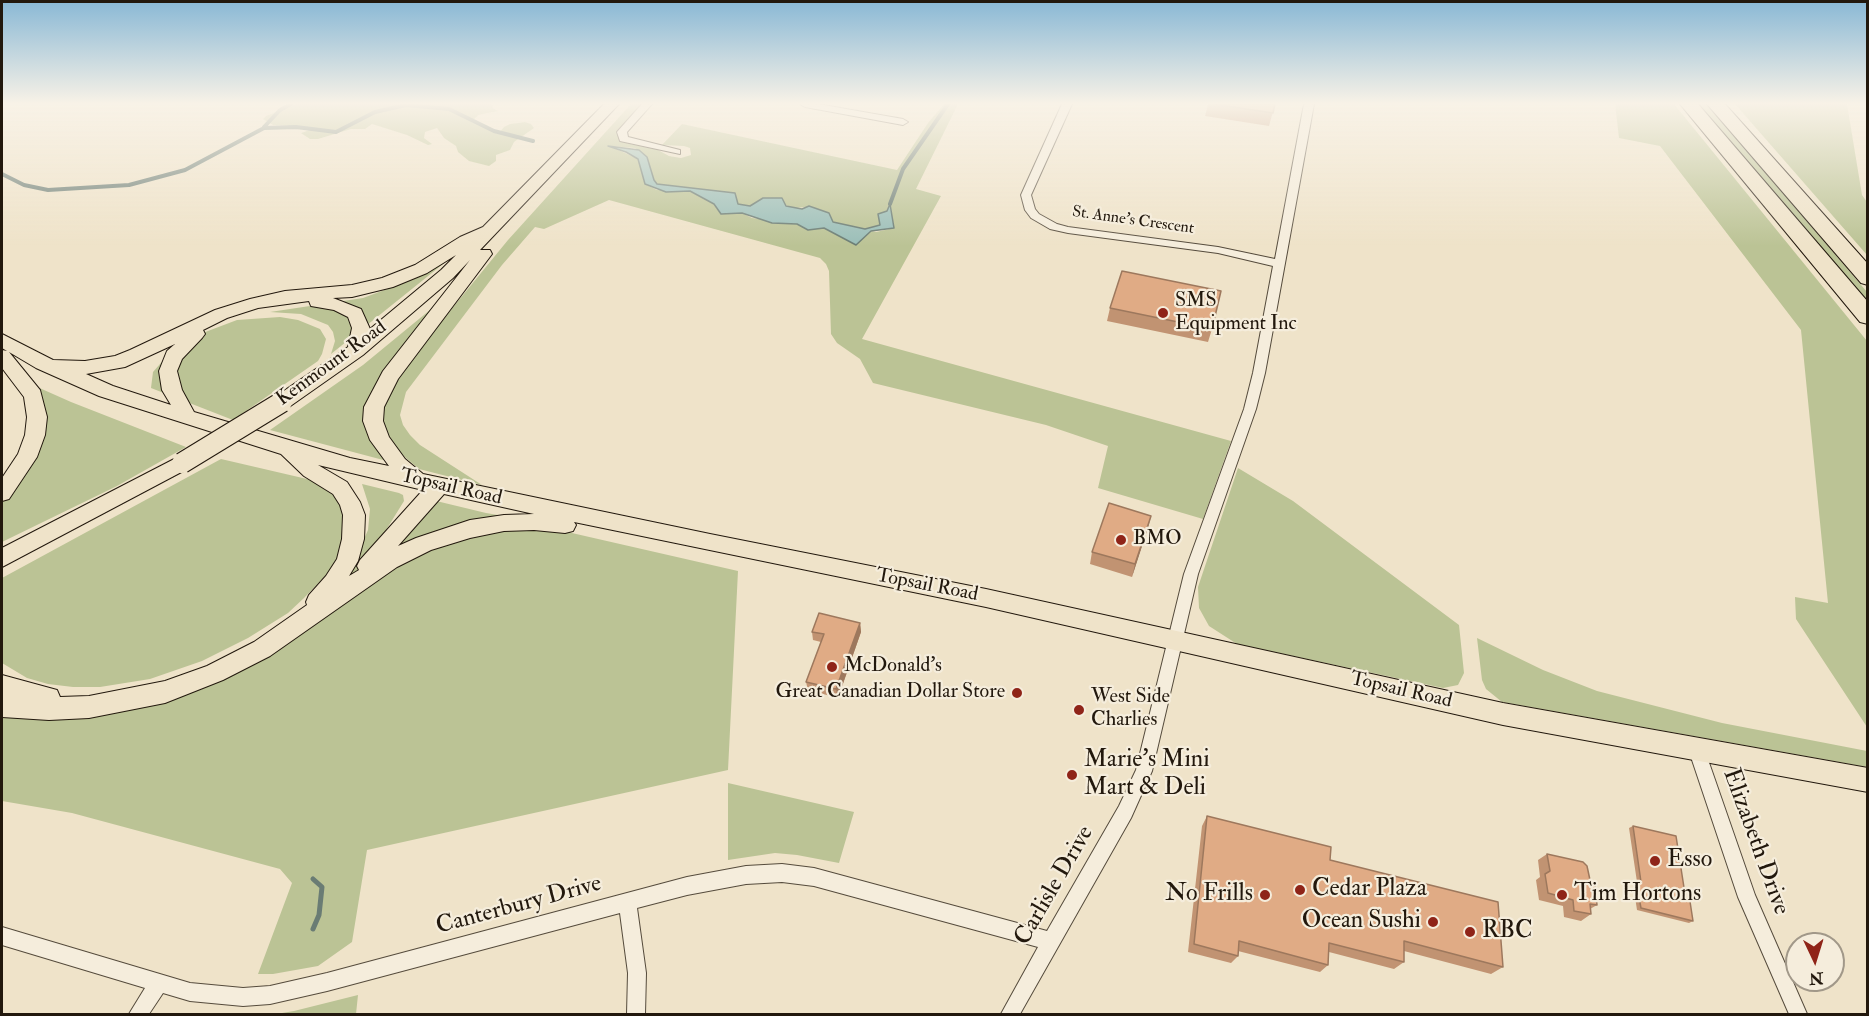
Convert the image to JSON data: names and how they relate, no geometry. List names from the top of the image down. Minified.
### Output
{"streets":{"main road":["Kenmount Road","Topsail Road"],"street":["St. Anne's Crescent","Elizabeth Drive","Carlisle Drive","Canterbury Drive"]},"crossings":[["Topsail Road","Elizabeth Drive"],["Topsail Road","Carlisle Drive"],["Carlisle Drive","Canterbury Drive"]],"places":["SMS Equipment Inc","BMO","McDonald's","Great Canadian Dollar Store","West Side Charlies","Marie's Mini Mart & Deli","Esso","Cedar Plaza","No Frills","Tim Hortons","Ocean Sushi","RBC"],"north":"bottom"}
